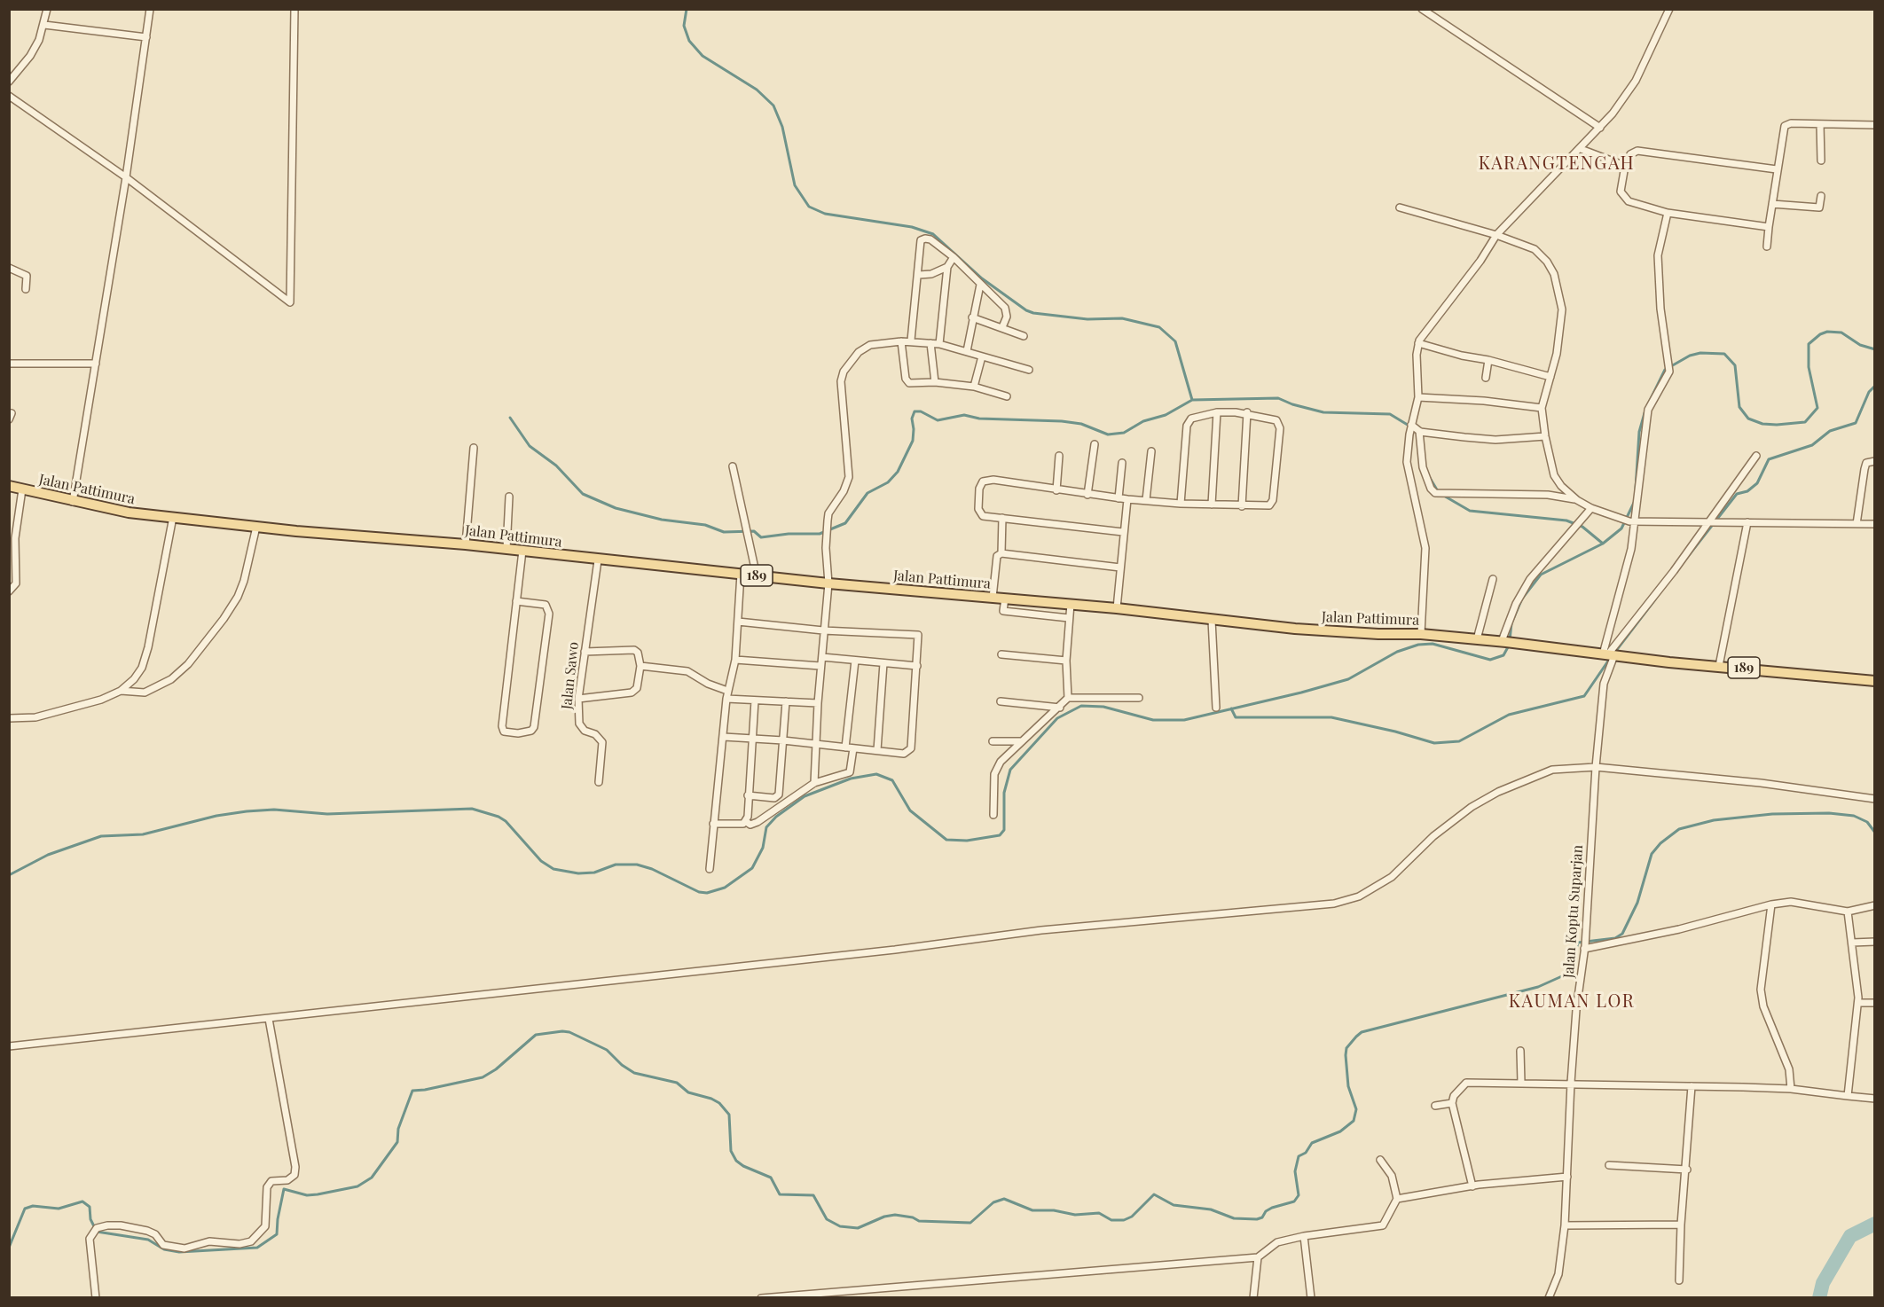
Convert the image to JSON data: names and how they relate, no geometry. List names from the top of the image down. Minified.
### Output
{"streets":{"main road":["Jalan Pattimura","189"],"street":["Jalan Sawo","Jalan Koptu Suparjan"]},"crossings":[["Jalan Pattimura","Jalan Sawo"],["Jalan Pattimura","Jalan Koptu Suparjan"]],"districts":["KARANGTENGAH","KAUMAN LOR"]}
